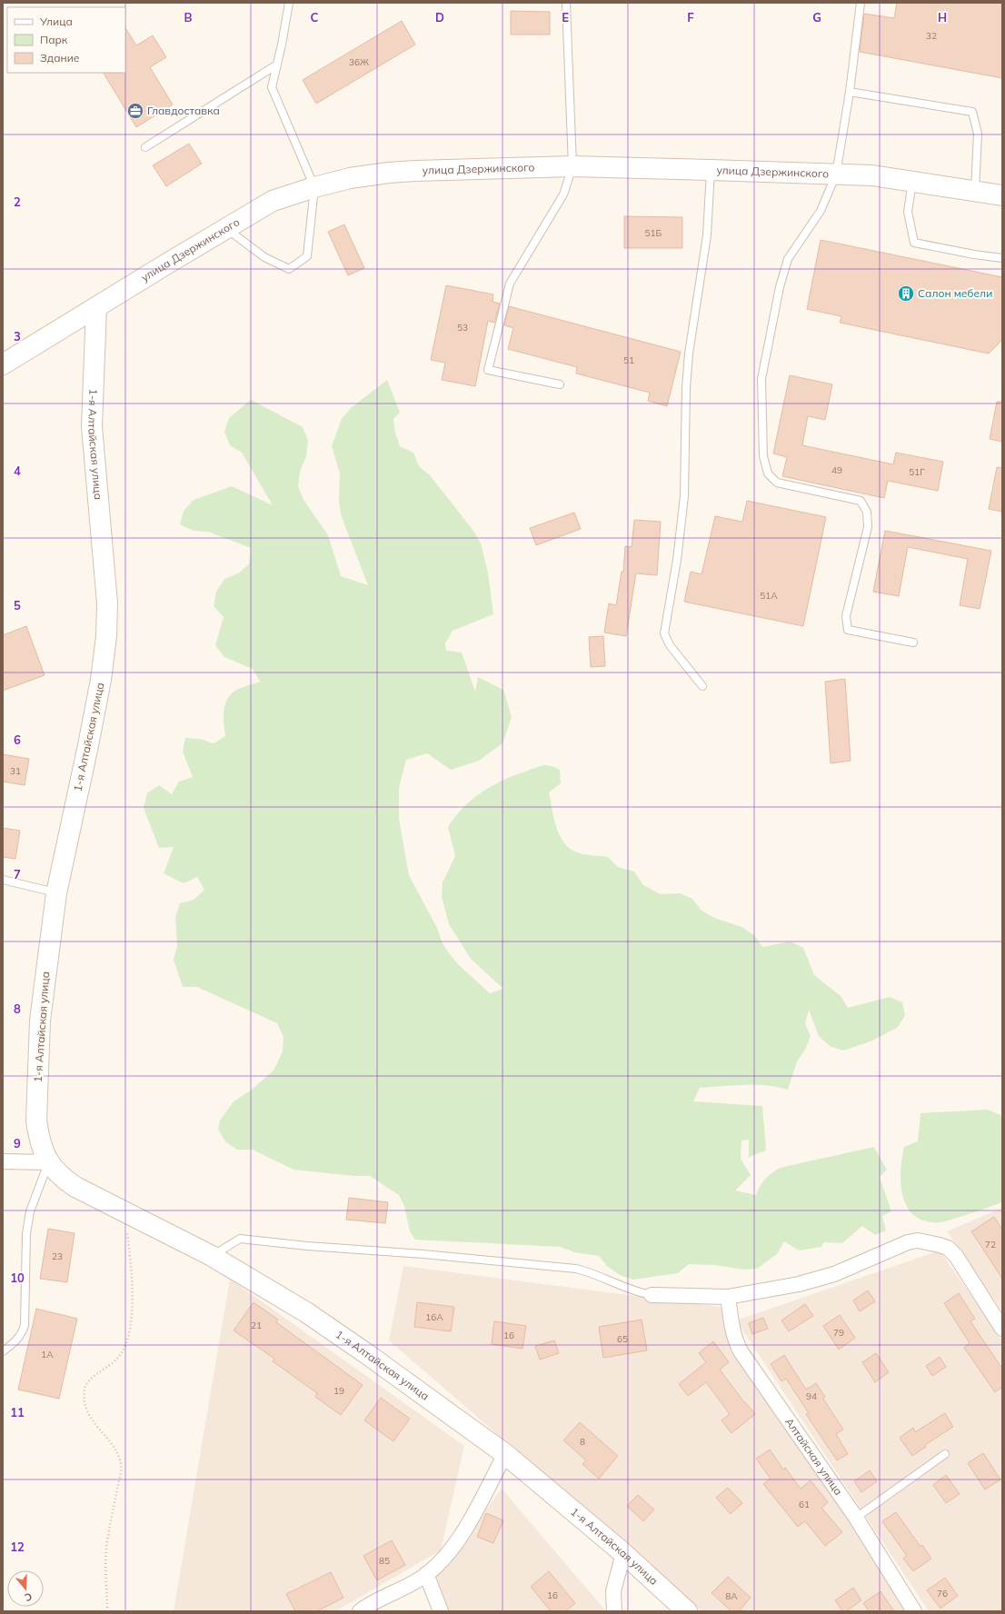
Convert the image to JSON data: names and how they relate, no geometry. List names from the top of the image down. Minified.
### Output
{"streets":{"street":["улица Дзержинского","1-я Алтайская улица","Алтайская улица"]},"crossings":[["улица Дзержинского","1-я Алтайская улица"]],"places":{"office":["Главдоставка"],"building":["Салон мебели"]},"house_numbers":["32","36Ж","51Б","53","51","49","51Г","51А","31","72","23","16А","21","79","16","65","1А","19","94","8","61","85","76","16","8А"],"legend":["Улица","Парк","Здание"],"north":"bottom","grid":{"columns":["B","C","D","E","F","G","H"],"rows":["2","3","4","5","6","7","8","9","10","11","12"]}}
